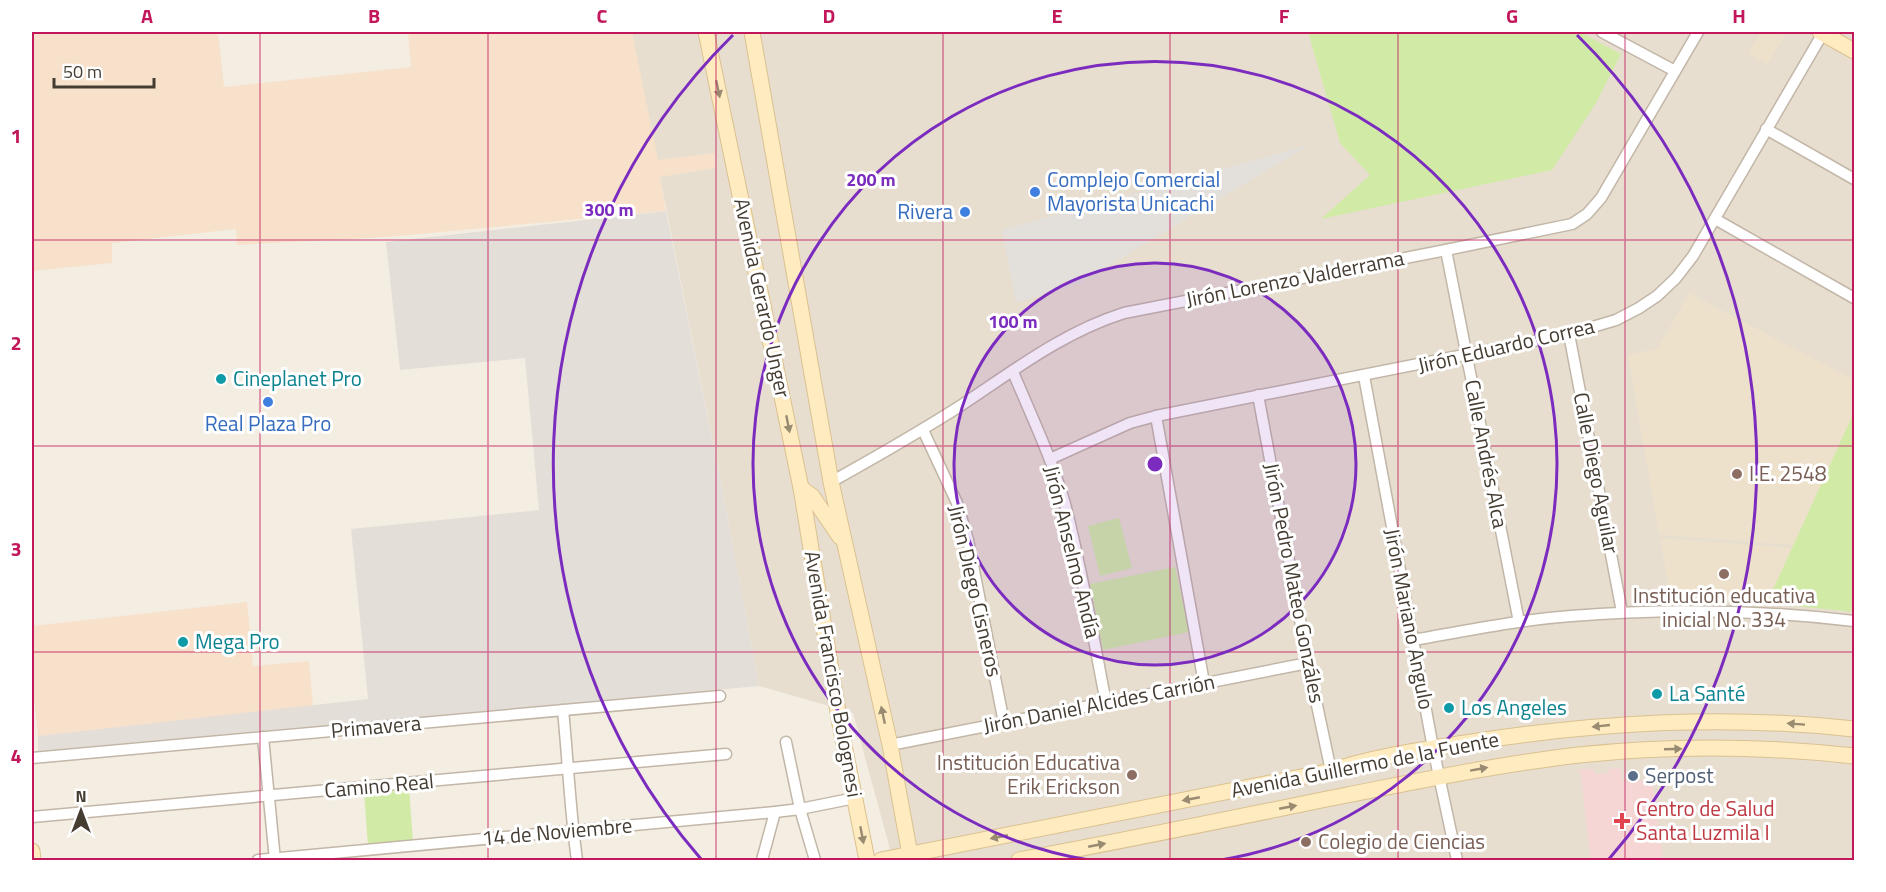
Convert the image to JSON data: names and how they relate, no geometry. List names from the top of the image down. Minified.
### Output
{"streets":{"main road":["Avenida Gerardo Unger","Avenida Francisco Bolognesi","Avenida Guillermo de la Fuente"],"street":["Jirón Lorenzo Valderrama","Jirón Eduardo Correa","Calle Andrés Alca","Calle Diego Aguilar","Jirón Anselmo Andía","Jirón Pedro Mateo Gonzáles","Jirón Diego Cisneros","Jirón Mariano Angulo","Jirón Daniel Alcides Carrión","Primavera","Camino Real","14 de Noviembre"]},"crossings":[["Jirón Lorenzo Valderrama","Avenida Gerardo Unger"],["Jirón Lorenzo Valderrama","Calle Andrés Alca"],["Jirón Lorenzo Valderrama","Jirón Anselmo Andía"],["Jirón Lorenzo Valderrama","Jirón Diego Cisneros"],["Avenida Gerardo Unger","Avenida Francisco Bolognesi"],["Avenida Gerardo Unger","Jirón Daniel Alcides Carrión"],["Avenida Gerardo Unger","Avenida Guillermo de la Fuente"],["Jirón Eduardo Correa","Calle Andrés Alca"],["Jirón Eduardo Correa","Calle Diego Aguilar"],["Jirón Eduardo Correa","Jirón Anselmo Andía"],["Jirón Eduardo Correa","Jirón Pedro Mateo Gonzáles"],["Jirón Eduardo Correa","Jirón Mariano Angulo"],["Jirón Anselmo Andía","Jirón Daniel Alcides Carrión"],["Jirón Pedro Mateo Gonzáles","Jirón Daniel Alcides Carrión"],["Jirón Pedro Mateo Gonzáles","Avenida Guillermo de la Fuente"],["Jirón Diego Cisneros","Jirón Daniel Alcides Carrión"],["Jirón Mariano Angulo","Avenida Guillermo de la Fuente"],["Avenida Francisco Bolognesi","14 de Noviembre"]],"places":{"other":["Complejo Comercial Mayorista Unicachi","Rivera","Cineplanet Pro","Real Plaza Pro","I.E. 2548","Institución educativa inicial No. 334","Mega Pro","La Santé","Los Angeles","Institución Educativa Erik Erickson","Serpost","Colegio de Ciencias"],"health":["Centro de Salud Santa Luzmila I"]},"scale_bar":"50 m","north":"top","grid":{"columns":["A","B","C","D","E","F","G","H"],"rows":["1","2","3","4"]},"rings":["200 m","300 m","100 m"]}
